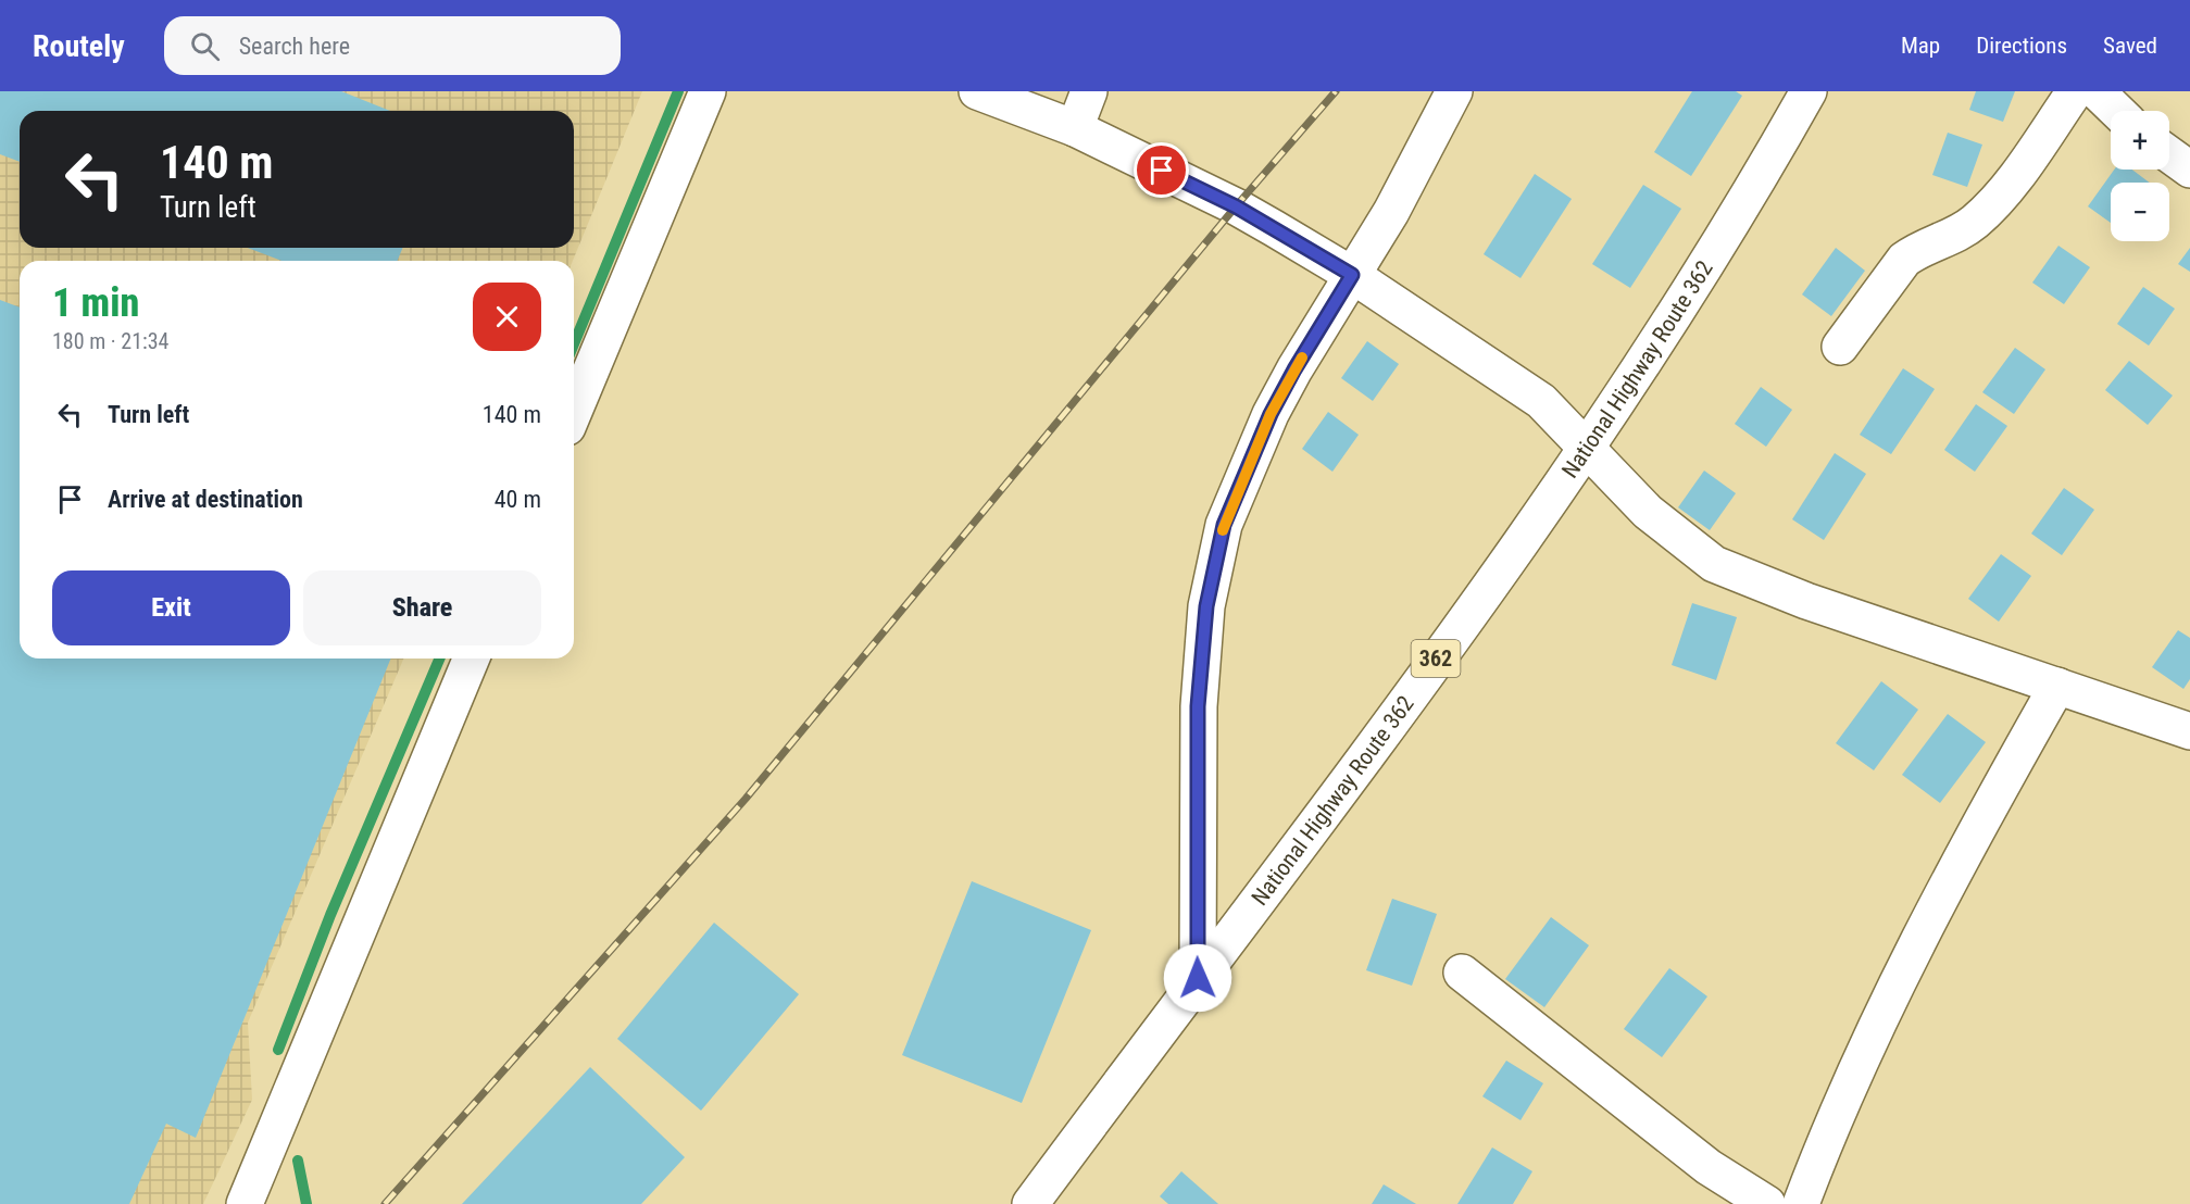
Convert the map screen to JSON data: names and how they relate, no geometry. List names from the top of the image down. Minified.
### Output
{"streets":{"main road":["National Highway Route 362","362"]},"page":{"header":"Routely","search":"Search here","nav":["Map","Directions","Saved"],"map_buttons":["+","−"],"turn":["140 m","Turn left"],"heading":["1 min","180 m · 21:34"],"list":[{"name":"Turn left","value":"140 m"},{"name":"Arrive at destination","value":"40 m"}],"buttons":["Exit","Share"]}}
